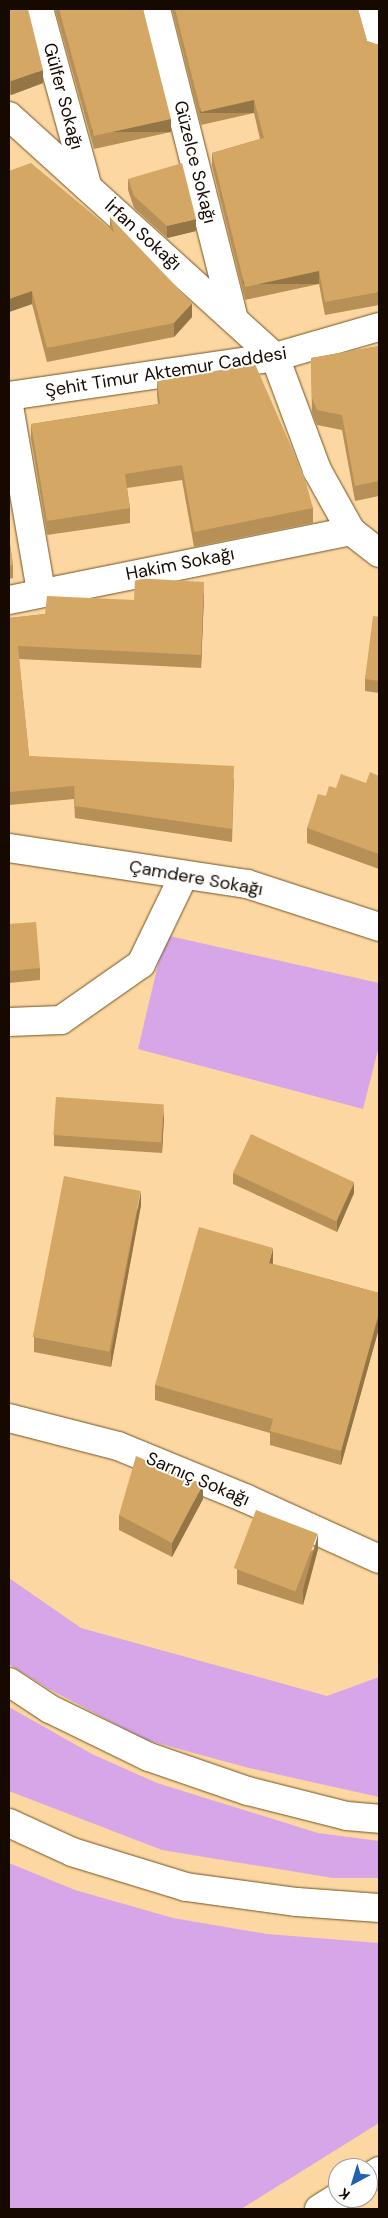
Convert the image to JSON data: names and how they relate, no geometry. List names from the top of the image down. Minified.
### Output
{"streets":{"main road":["Gülfer Sokağı","Güzelce Sokağı","İrfan Sokağı","Şehit Timur Aktemur Caddesi","Hakim Sokağı","Çamdere Sokağı","Sarnıç Sokağı"]},"crossings":[["Gülfer Sokağı","İrfan Sokağı"],["Güzelce Sokağı","İrfan Sokağı"],["İrfan Sokağı","Şehit Timur Aktemur Caddesi"]],"north":"bottom left"}
